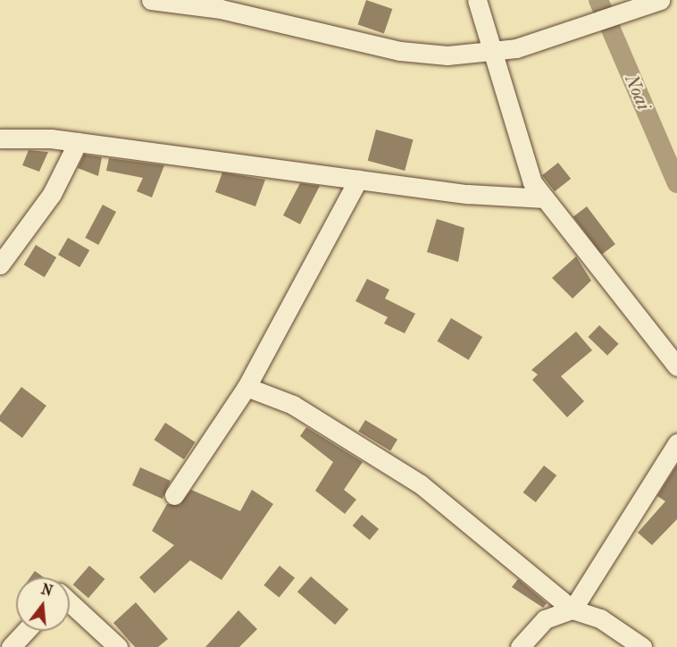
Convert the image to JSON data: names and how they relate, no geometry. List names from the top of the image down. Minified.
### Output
{"water":["Noai"],"north":"top"}
